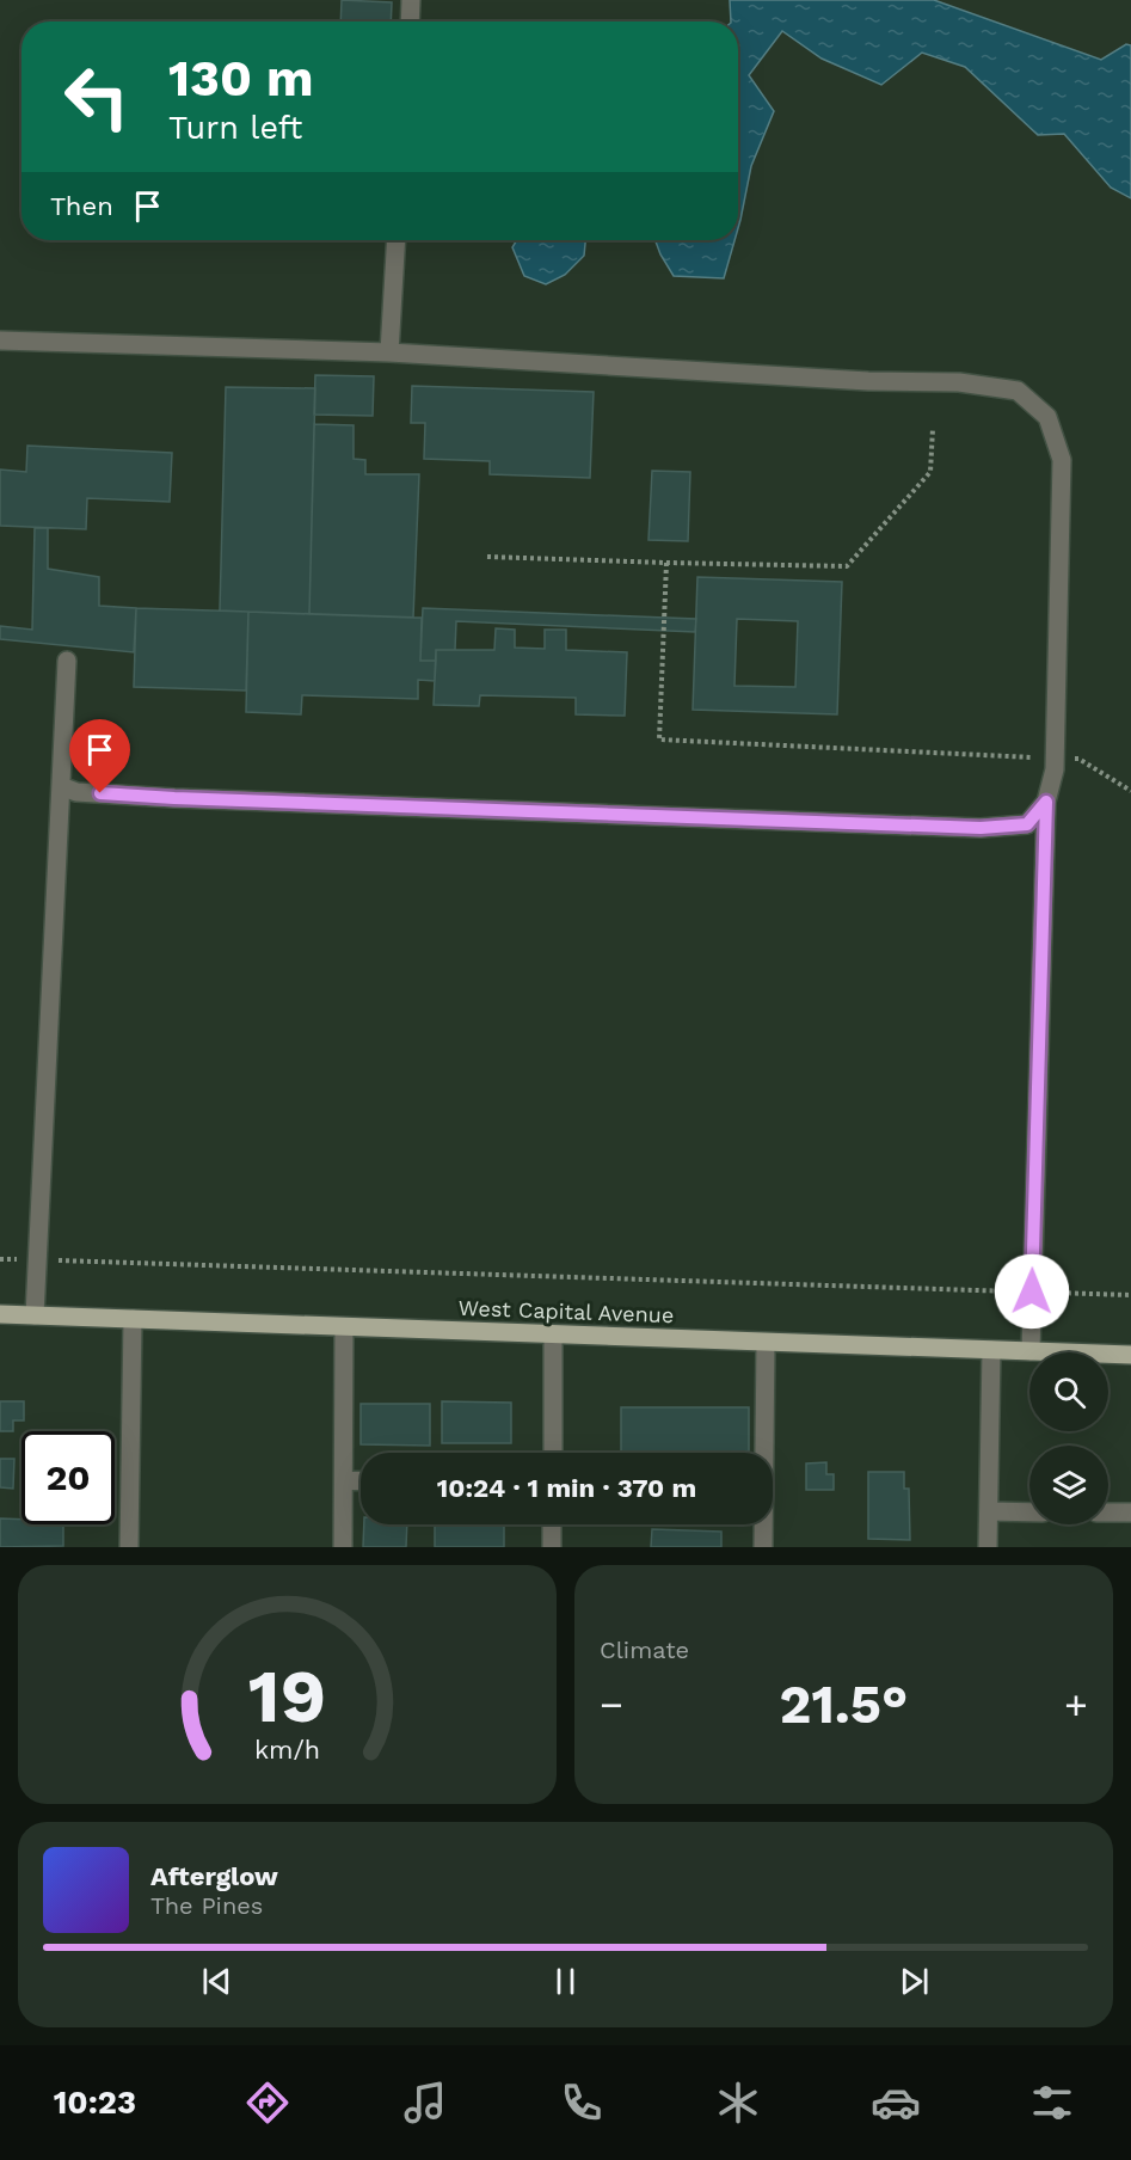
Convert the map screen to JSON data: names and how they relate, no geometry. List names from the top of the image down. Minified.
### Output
{"streets":{"main road":["West Capital Avenue"]},"page":{"turn":["130 m","Turn left"],"then":"Then","limit":"20","trip":"10:24 · 1 min · 370 m","tile":"Climate","heat":["−","21.5°","+"],"song":["Afterglow","The Pines"],"tabs":"10:23","gauge":["19","km/h"]}}
